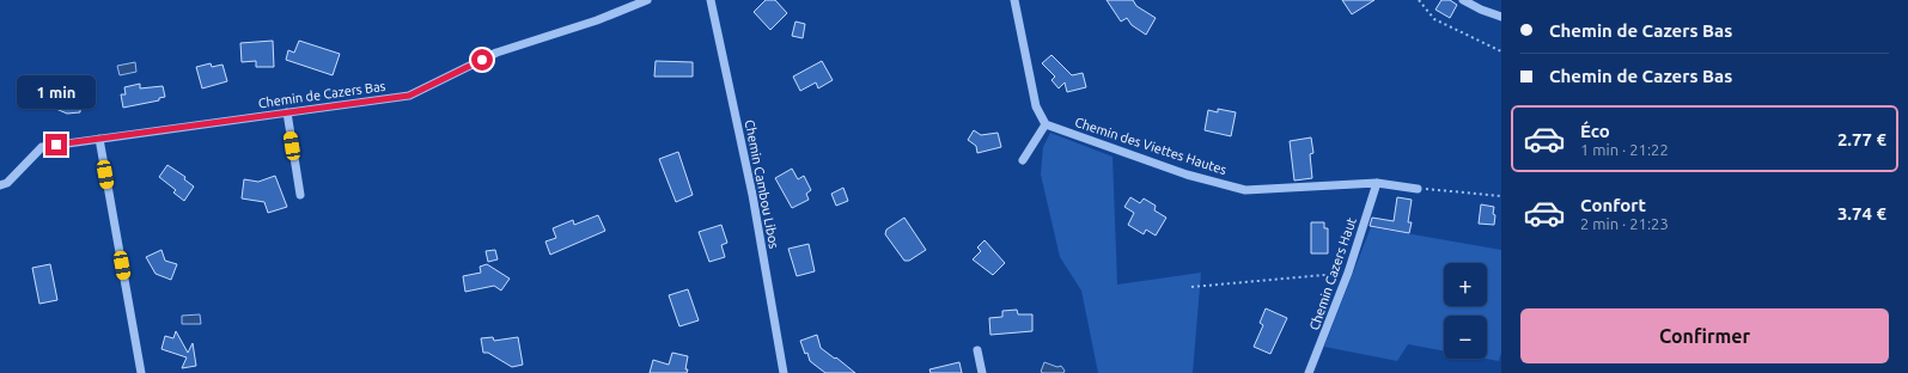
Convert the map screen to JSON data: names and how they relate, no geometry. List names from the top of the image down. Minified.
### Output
{"streets":{"street":["Chemin de Cazers Bas","Chemin des Viettes Hautes","Chemin Cambou Libos","Chemin Cazers Haut"]},"crossings":[["Chemin des Viettes Hautes","Chemin Cazers Haut"]],"page":{"banner":["Chemin de Cazers Bas","Chemin de Cazers Bas"],"bubble":"1 min","list":[{"name":"Éco","note":"1 min · 21:22","value":"2.77 €"},{"name":"Confort","note":"2 min · 21:23","value":"3.74 €"}],"map_buttons":["+","−"],"buttons":"Confirmer"}}
